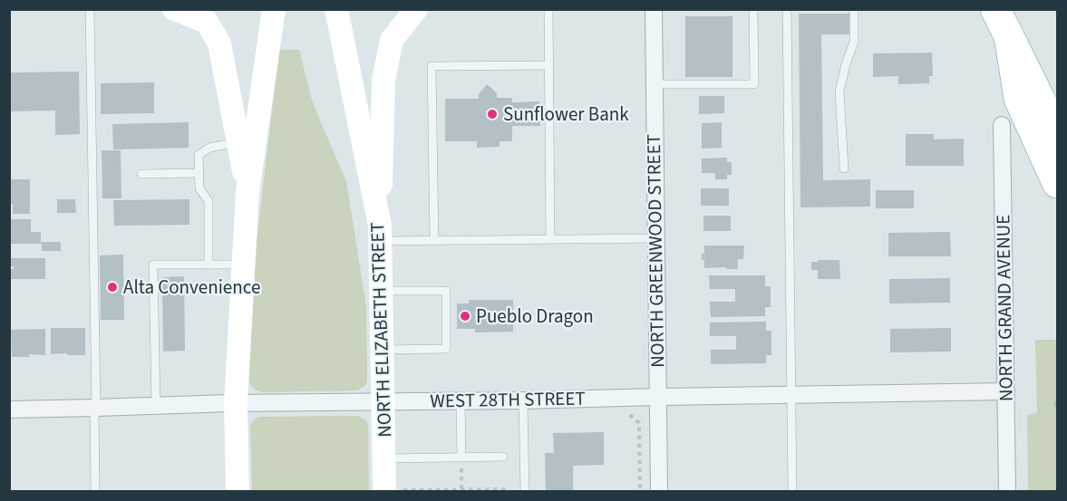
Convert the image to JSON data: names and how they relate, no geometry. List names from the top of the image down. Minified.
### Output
{"streets":{"main road":["NORTH ELIZABETH STREET"],"street":["NORTH GREENWOOD STREET","NORTH GRAND AVENUE","WEST 28TH STREET"]},"crossings":[["NORTH GREENWOOD STREET","WEST 28TH STREET"],["NORTH GRAND AVENUE","WEST 28TH STREET"],["NORTH ELIZABETH STREET","WEST 28TH STREET"]],"places":["Sunflower Bank","Alta Convenience","Pueblo Dragon"]}
